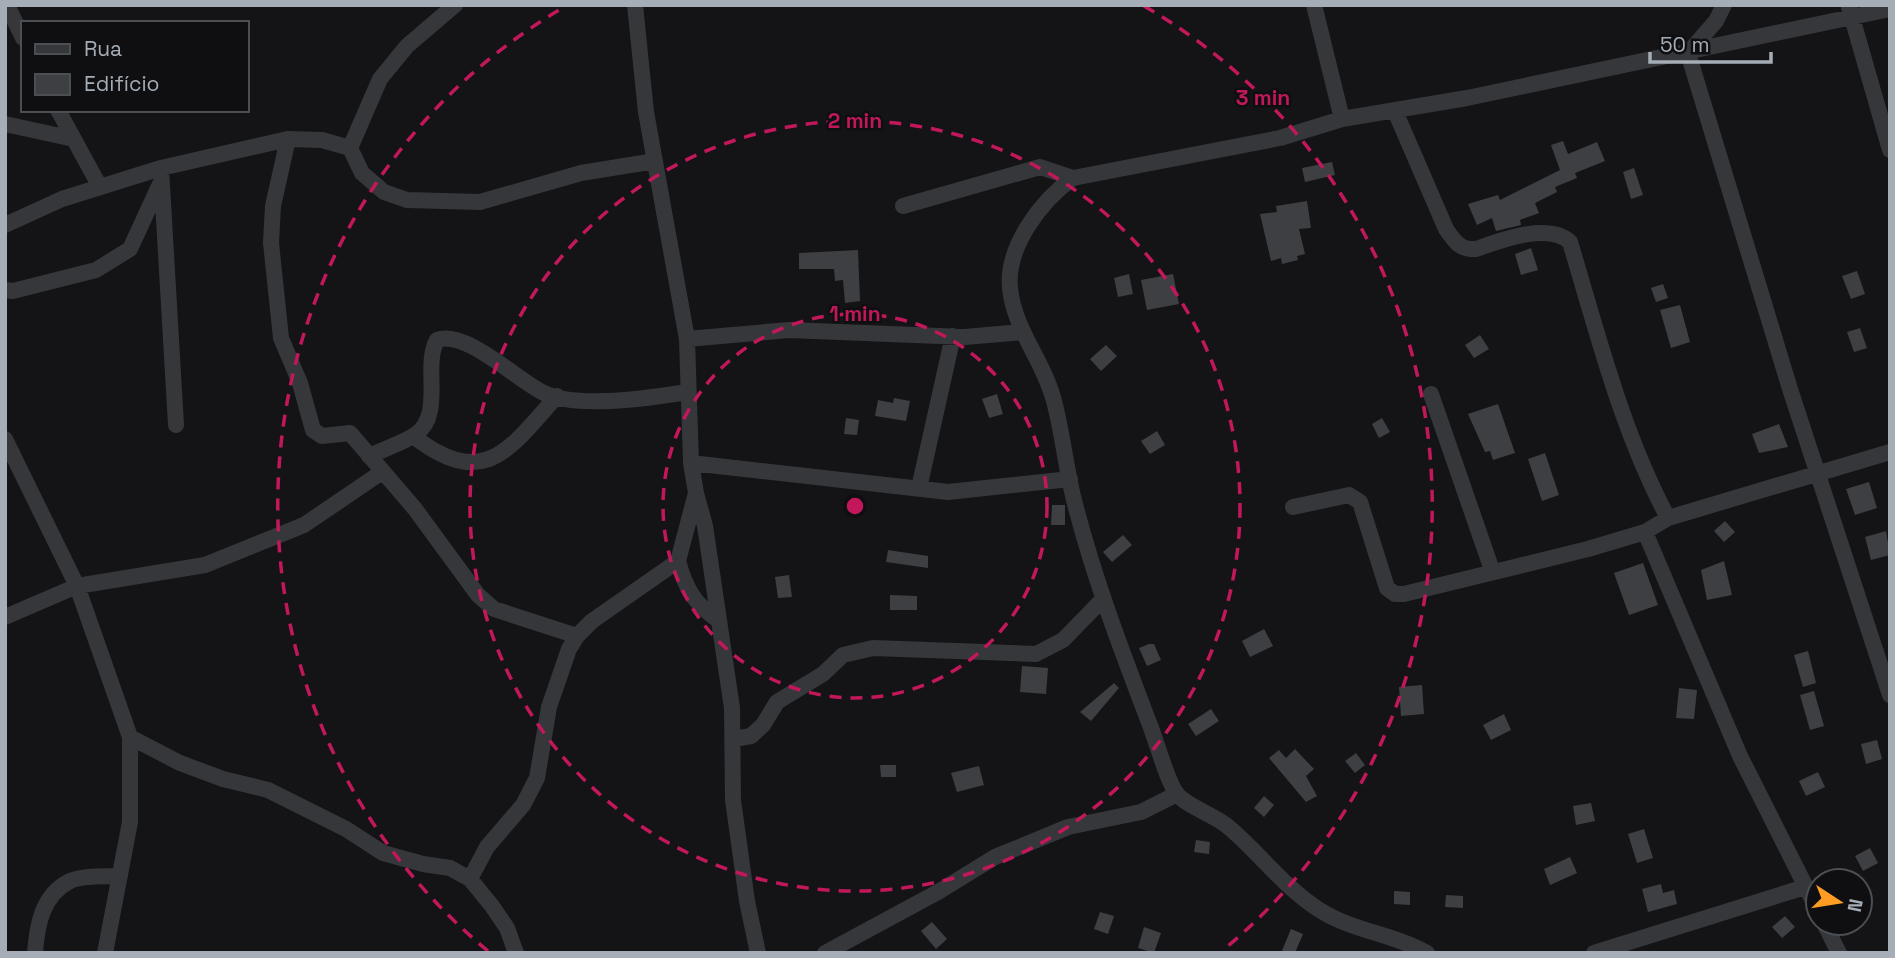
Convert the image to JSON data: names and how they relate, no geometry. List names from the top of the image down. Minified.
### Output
{"legend":["Rua","Edifício"],"scale_bar":"50 m","north":"right","rings":["3 min","2 min","1 min"]}
